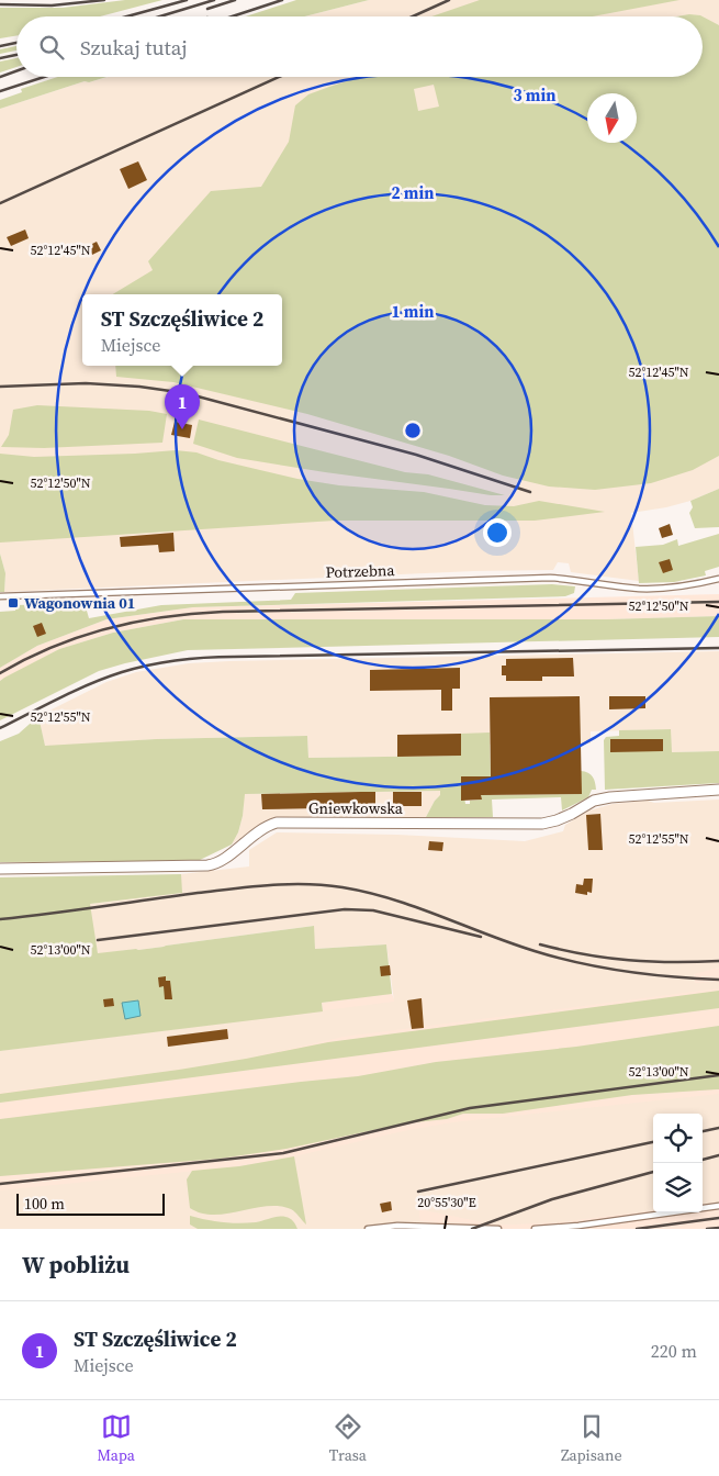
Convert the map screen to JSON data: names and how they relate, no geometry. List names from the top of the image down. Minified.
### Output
{"streets":{"street":["Gniewkowska"],"lane":["Potrzebna"]},"places":{"transit":["Wagonownia 01"]},"scale_bar":"100 m","north":"bottom","page":{"search":"Szukaj tutaj","popup":["ST Szczęśliwice 2","Miejsce"],"pins":"1","scale":"100 m","heading":"W pobliżu","list":[{"mark":"1","name":"ST Szczęśliwice 2","note":"Miejsce","value":"220 m"}],"nav":["Mapa","Trasa","Zapisane"]},"coordinates":["52°12'45\"N","52°12'50\"N","52°12'55\"N","52°13'00\"N","20°55'30\"E"],"rings":["3 min","2 min","1 min"]}
